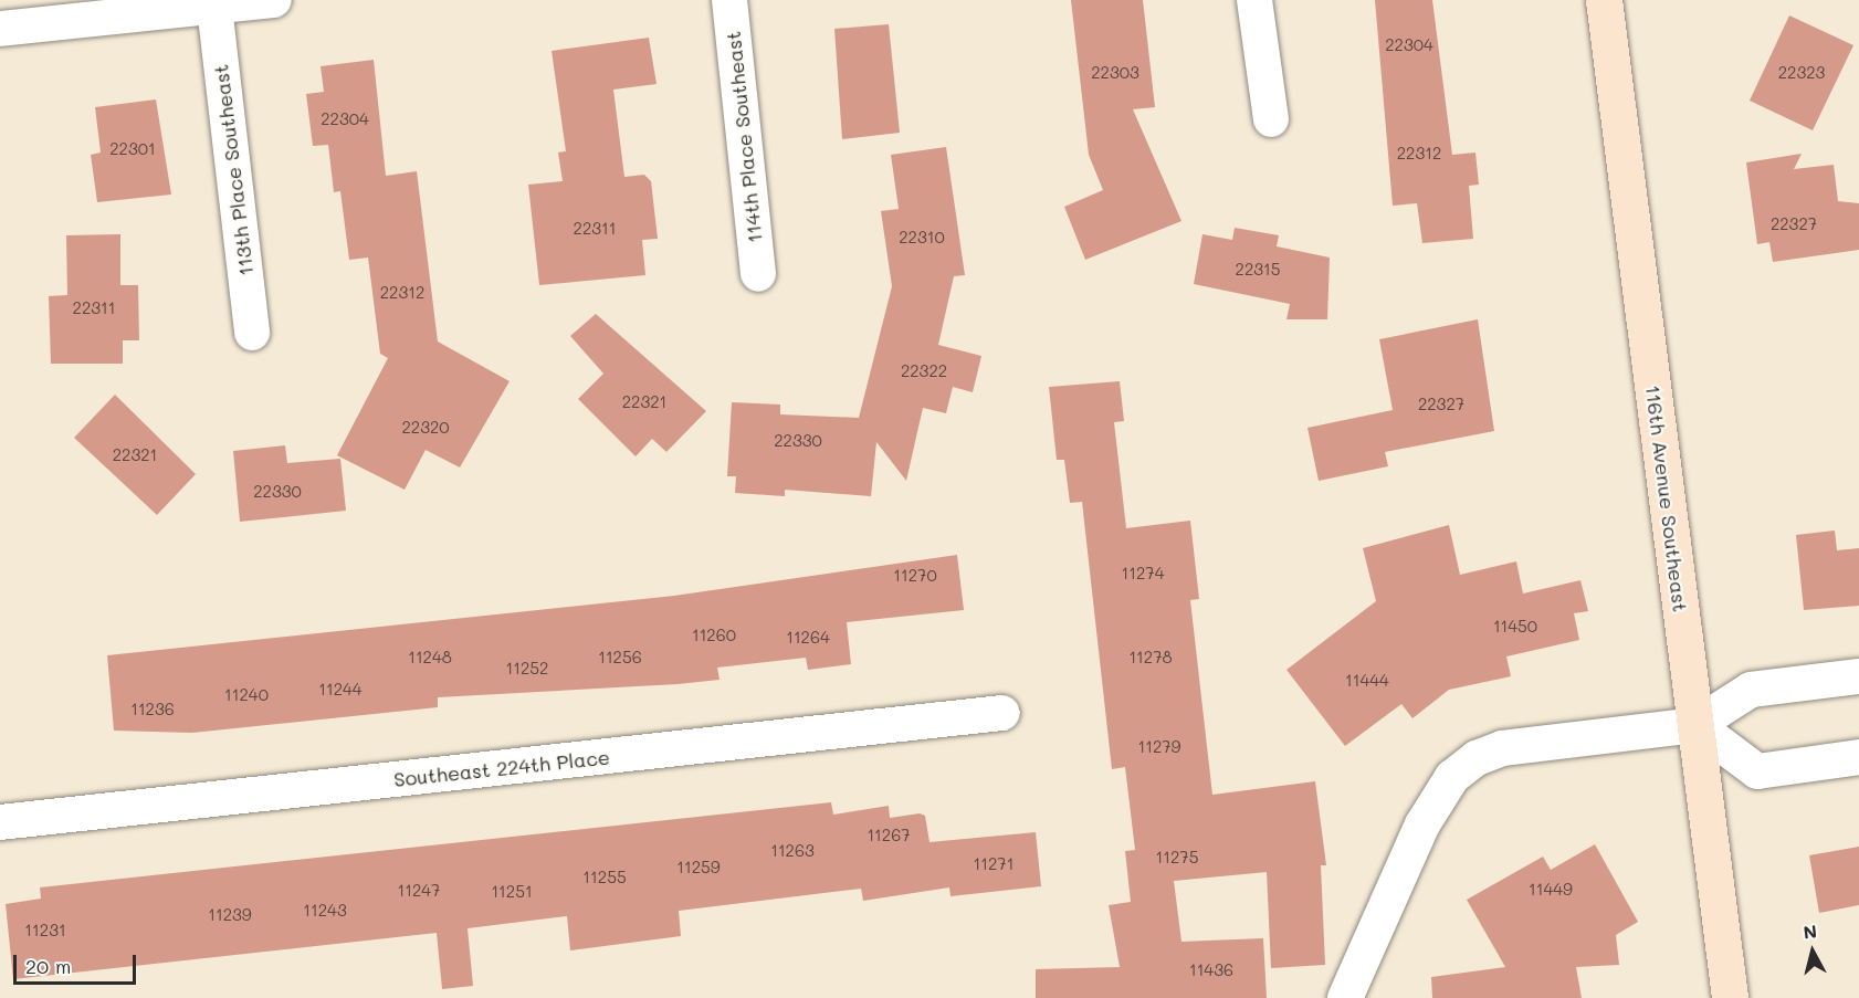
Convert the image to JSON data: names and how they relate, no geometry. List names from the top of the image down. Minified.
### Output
{"streets":{"main road":["116th Avenue Southeast"],"street":["114th Place Southeast","113th Place Southeast","Southeast 224th Place"]},"house_numbers":["22304","22303","22323","22304","22301","22312","22327","22311","22310","22315","22312","22311","22322","22321","22327","22320","22330","22321","22330","11274","11270","11450","11260","11264","11248","11256","11278","11252","11444","11244","11240","11236","11279","11267","11263","11275","11271","11259","11255","11449","11247","11251","11243","11239","11231","11436"],"scale_bar":"20 m","north":"top"}
